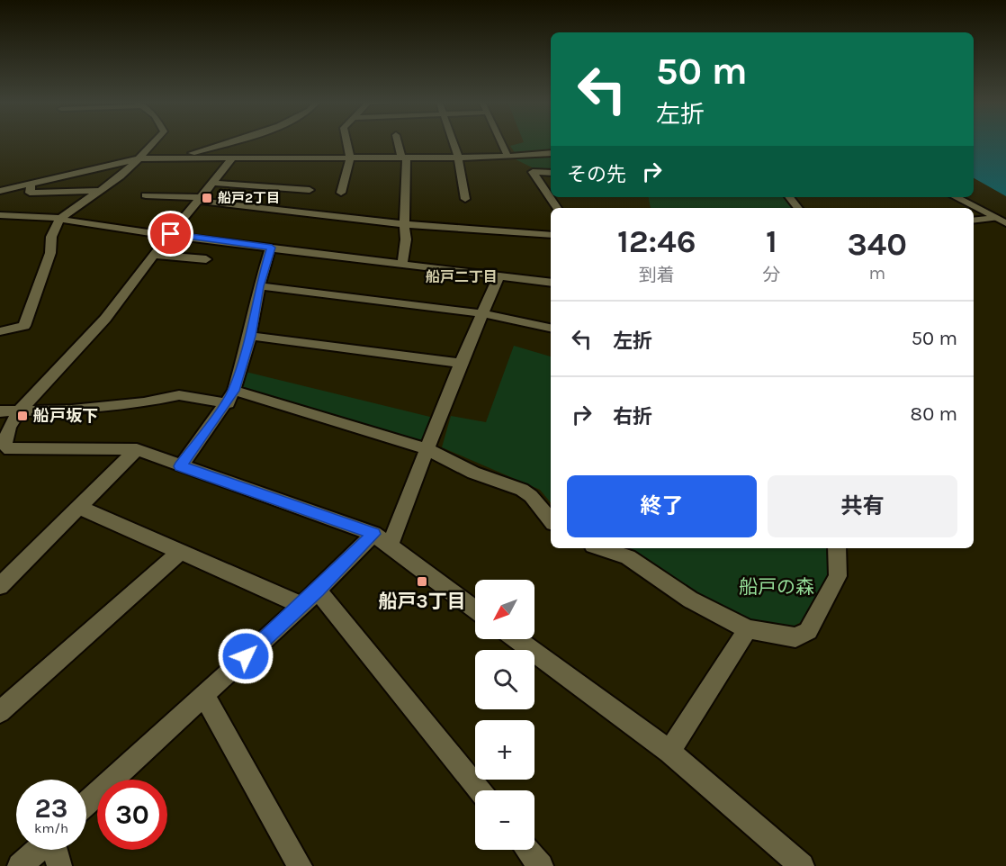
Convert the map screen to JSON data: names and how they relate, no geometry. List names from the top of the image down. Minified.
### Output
{"districts":["船戸二丁目"],"parks":["船戸の森"],"places":{"transit":["船戸2丁目","船戸坂下","船戸3丁目"]},"north":"bottom left","page":{"turn":["50 m","左折"],"then":"その先","eta":["12:46","到着","1","分","340","m"],"list":[{"name":"左折","value":"50 m"},{"name":"右折","value":"80 m"}],"buttons":["終了","共有"],"map_buttons":["+","−"],"speed":"23 km/h","limit":"30"}}
